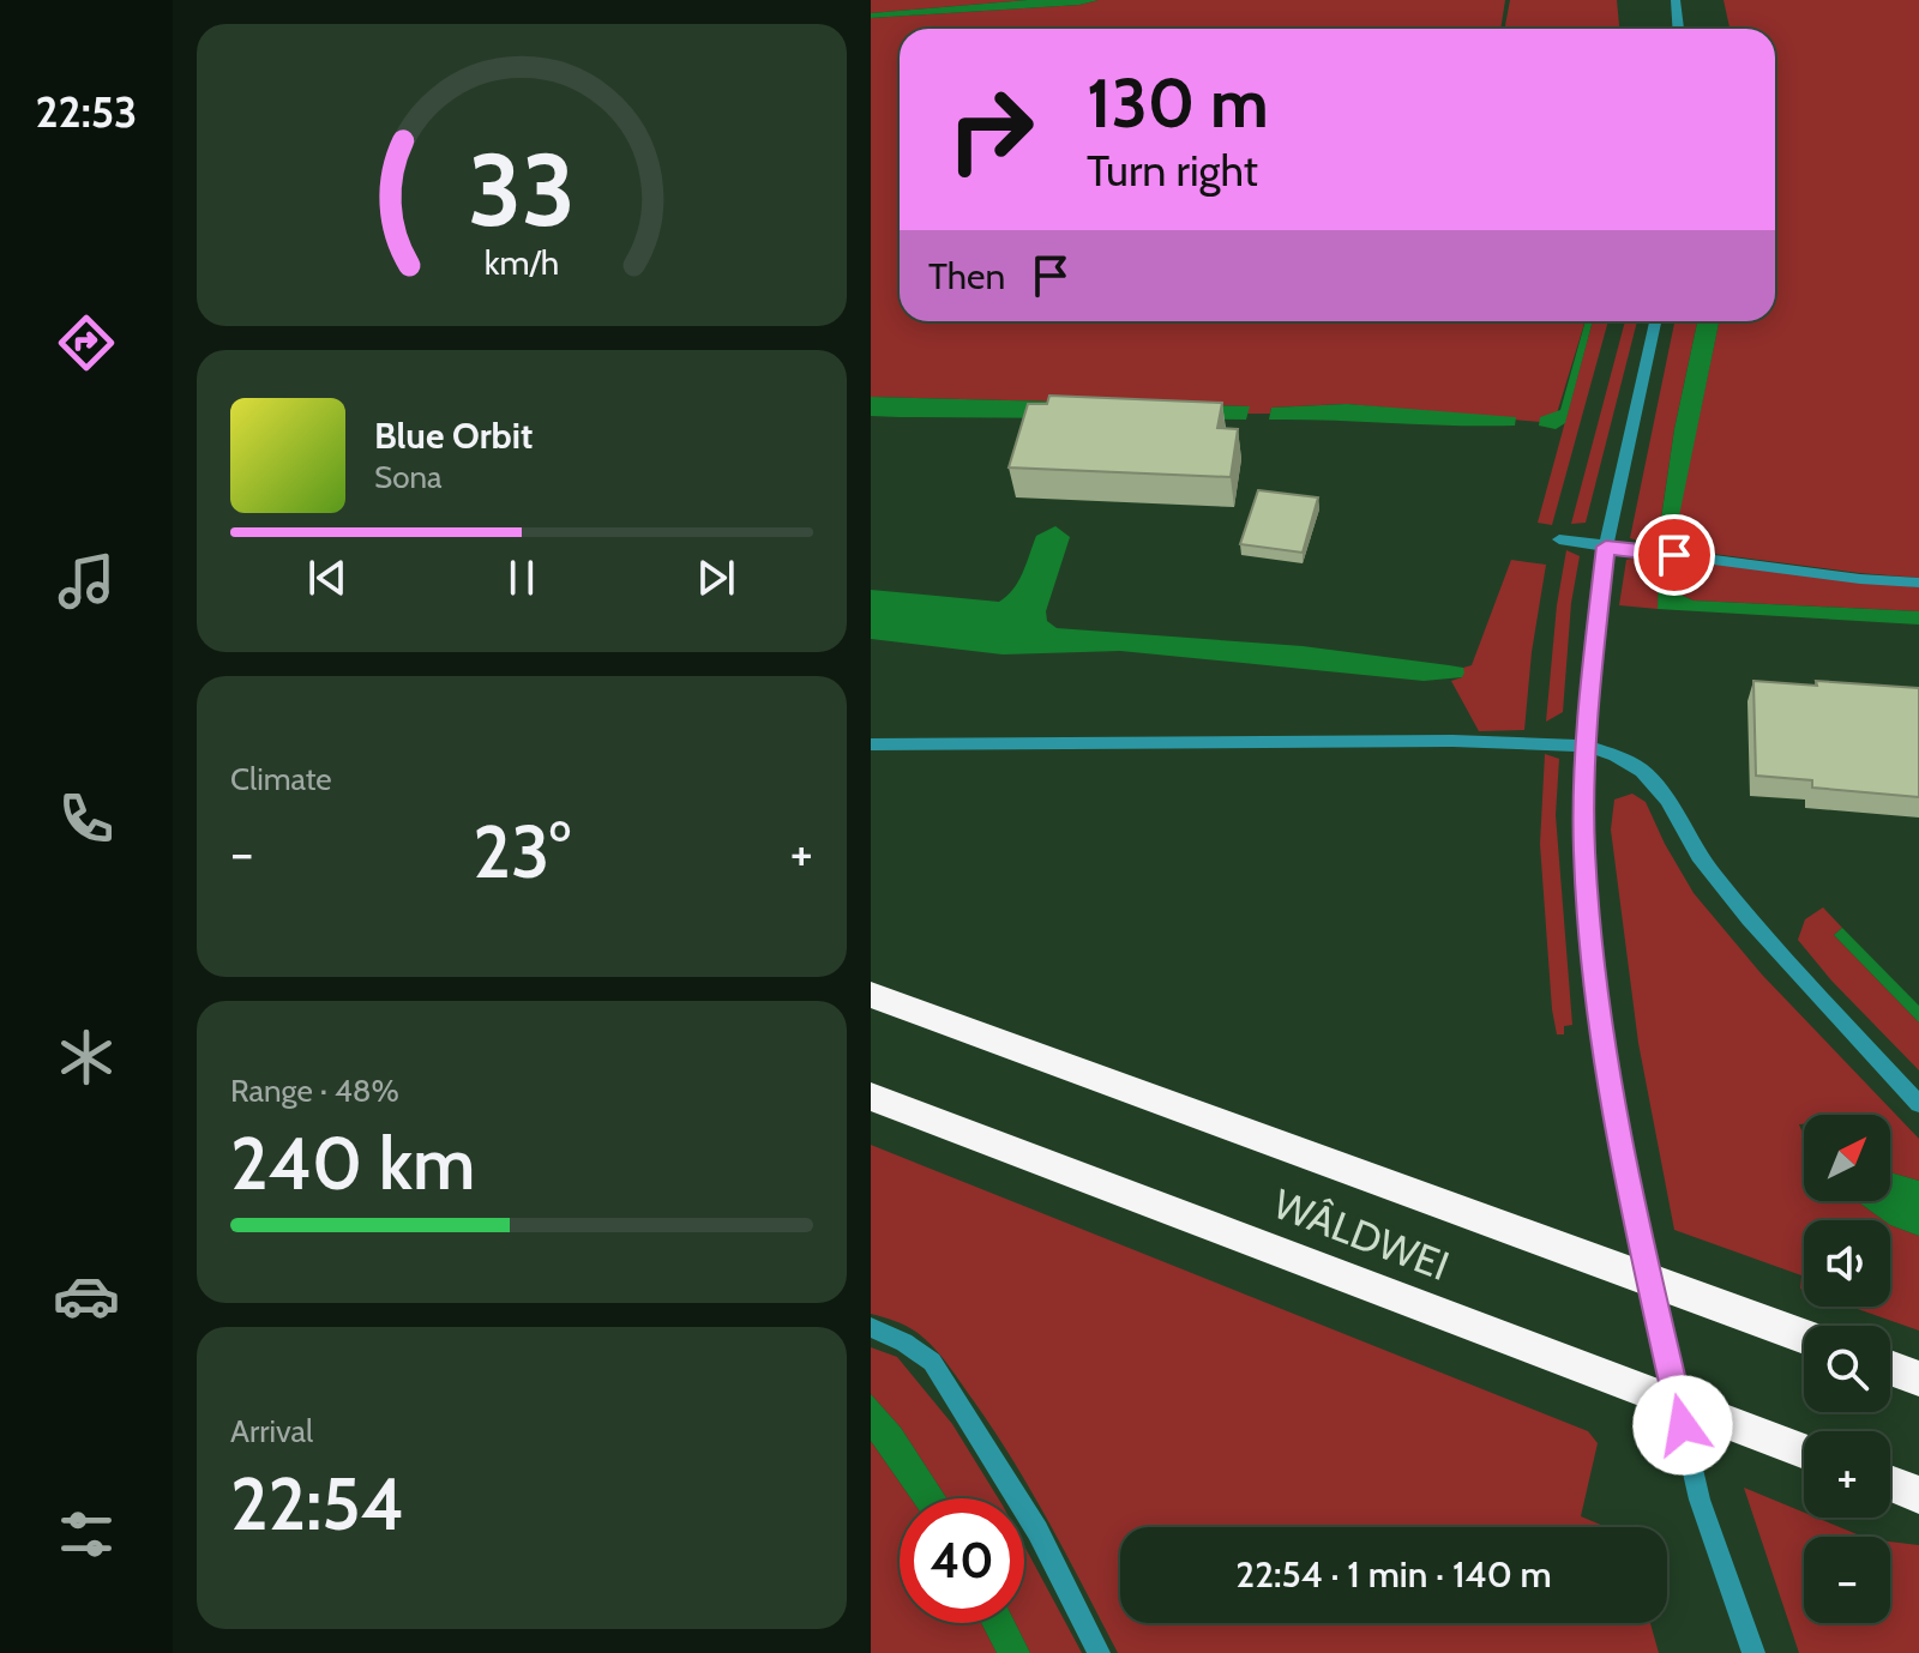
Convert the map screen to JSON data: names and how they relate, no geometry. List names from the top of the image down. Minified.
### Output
{"streets":{"highway":["WÂLDWEI"]},"north":"top right","page":{"tabs":"22:53","turn":["130 m","Turn right"],"then":"Then","song":["Blue Orbit","Sona"],"tile":["Climate",["Range · 48%","240 km"],["Arrival","22:54"]],"heat":["−","23°","+"],"map_buttons":["+","−"],"limit":"40","trip":"22:54 · 1 min · 140 m","gauge":["33","km/h"]}}
